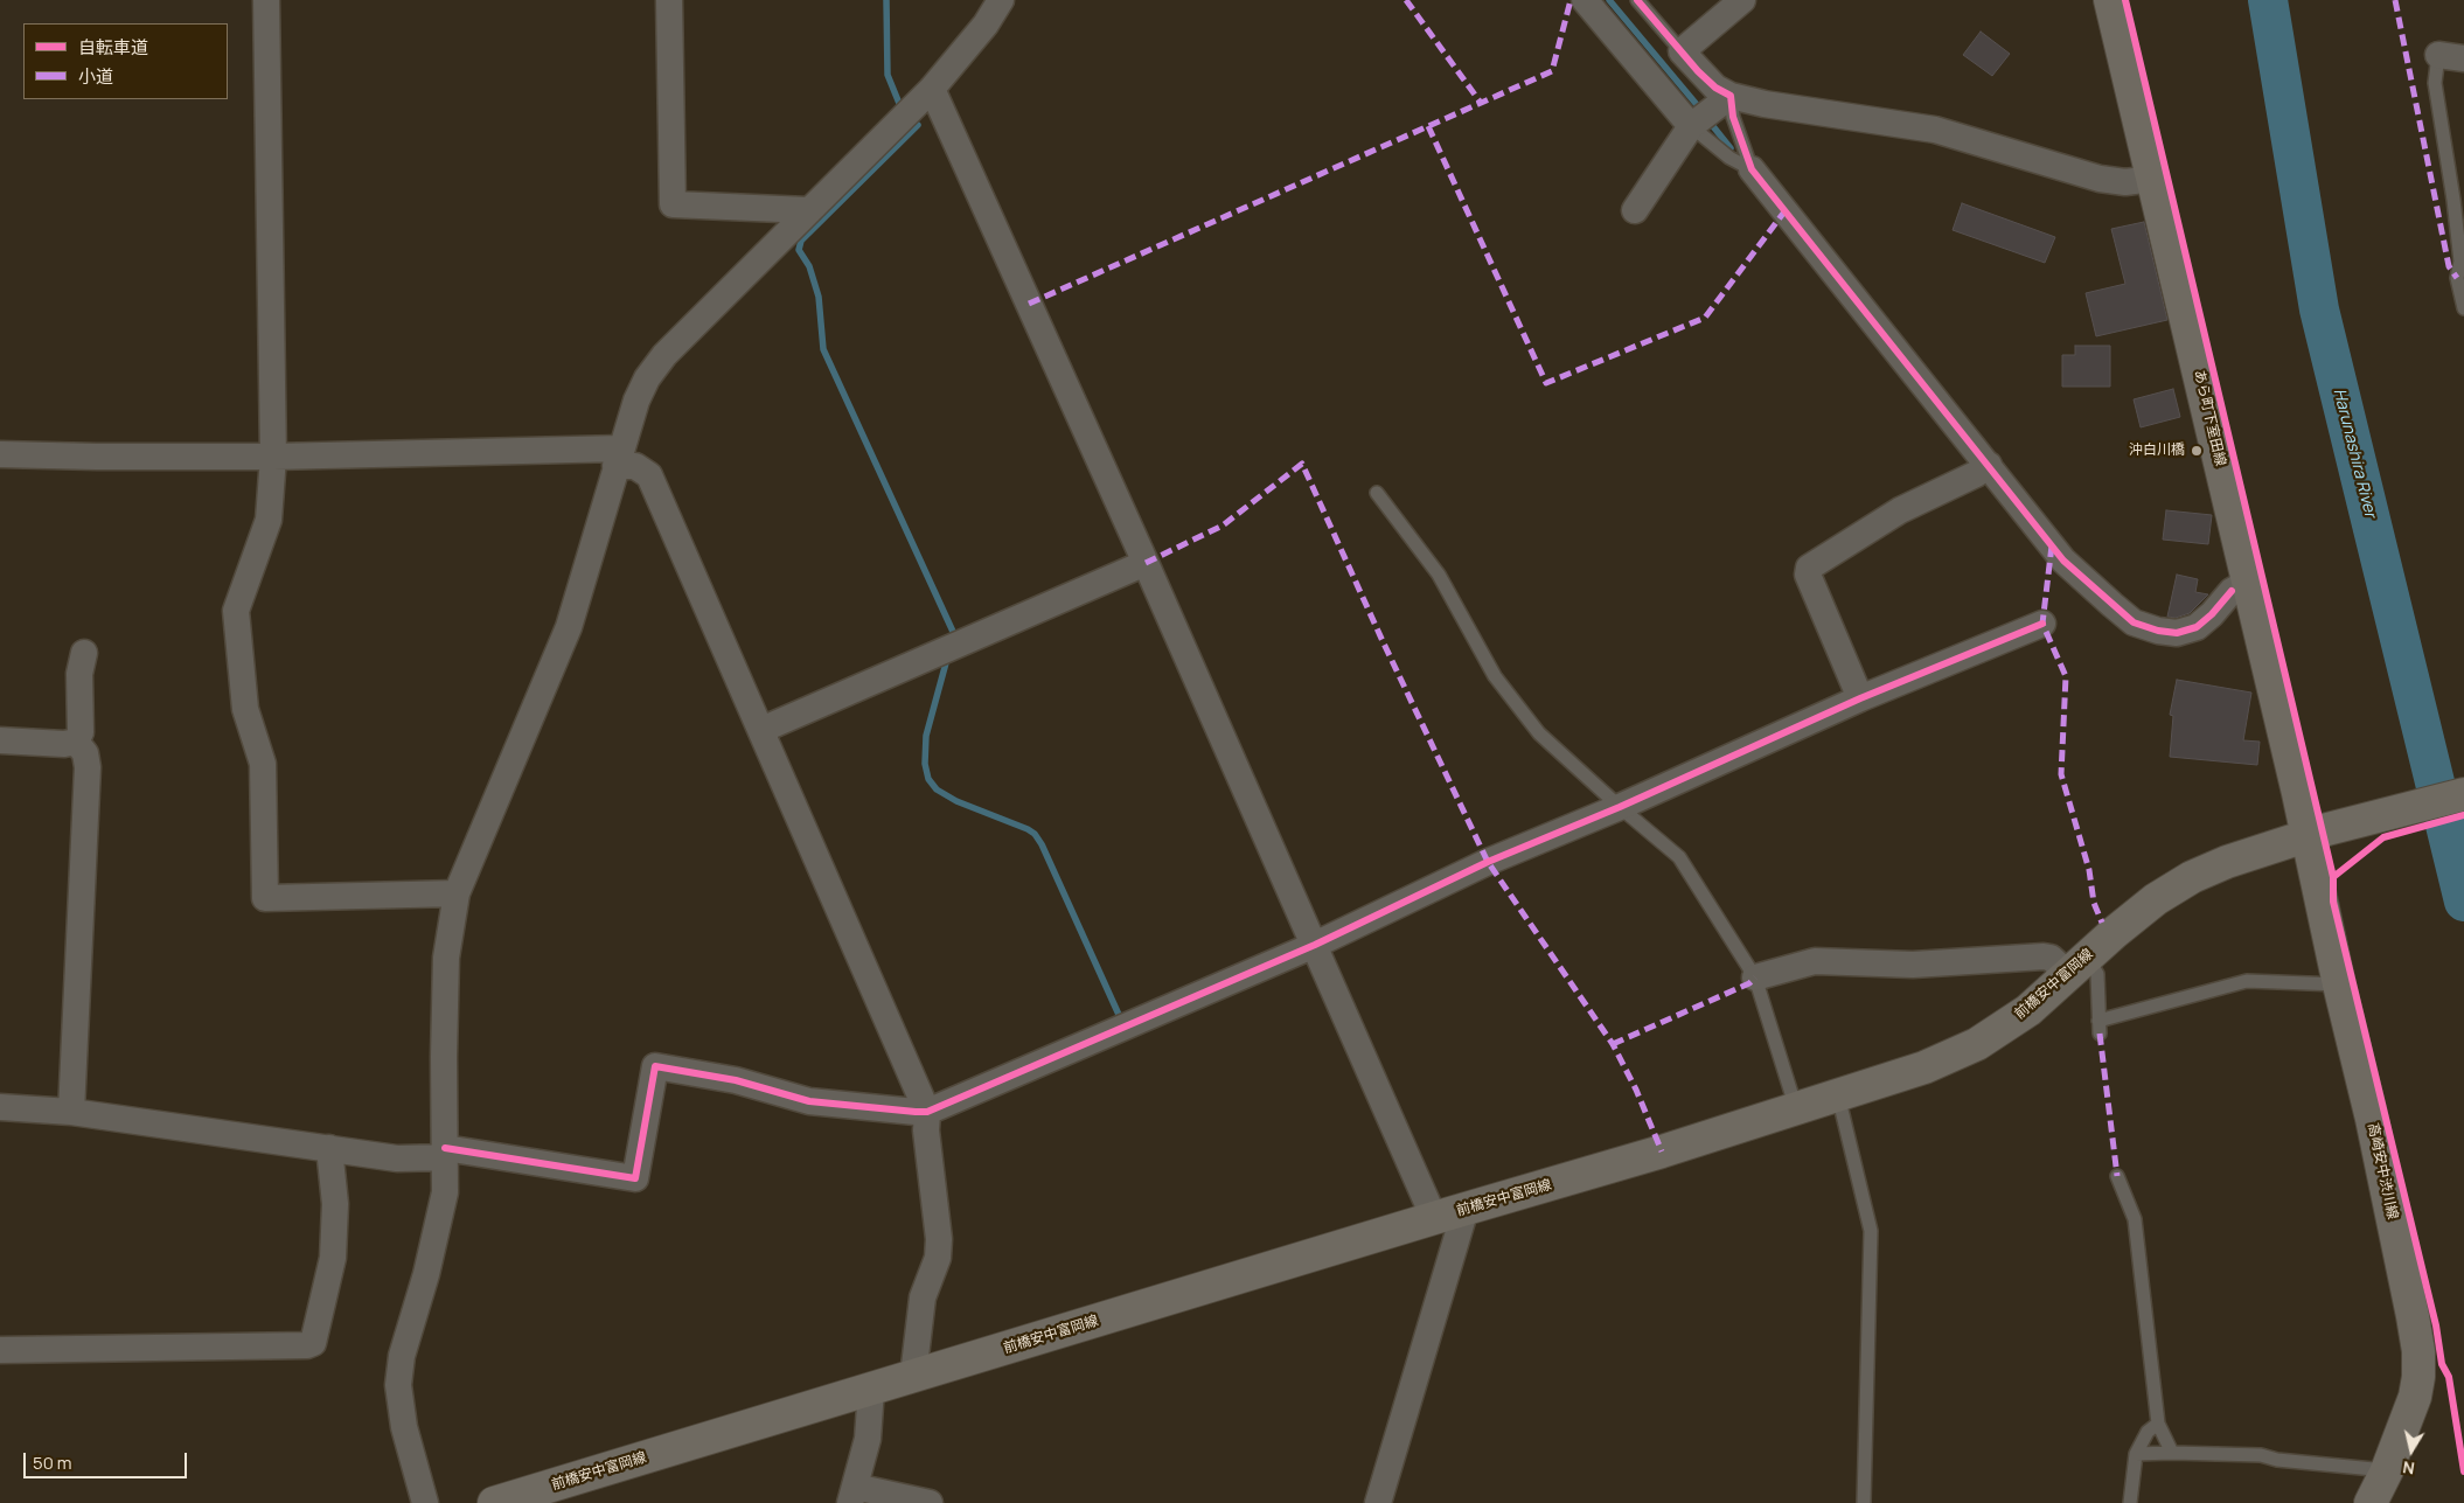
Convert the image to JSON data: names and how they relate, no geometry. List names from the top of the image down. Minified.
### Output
{"streets":{"main road":["あら町下室田線","前橋安中富岡線","高崎安中渋川線"]},"crossings":[["あら町下室田線","前橋安中富岡線"],["あら町下室田線","高崎安中渋川線"],["前橋安中富岡線","高崎安中渋川線"]],"water":["Harunashira River"],"places":["沖白川橋"],"legend":["自転車道","小道"],"scale_bar":"50 m","north":"bottom"}
